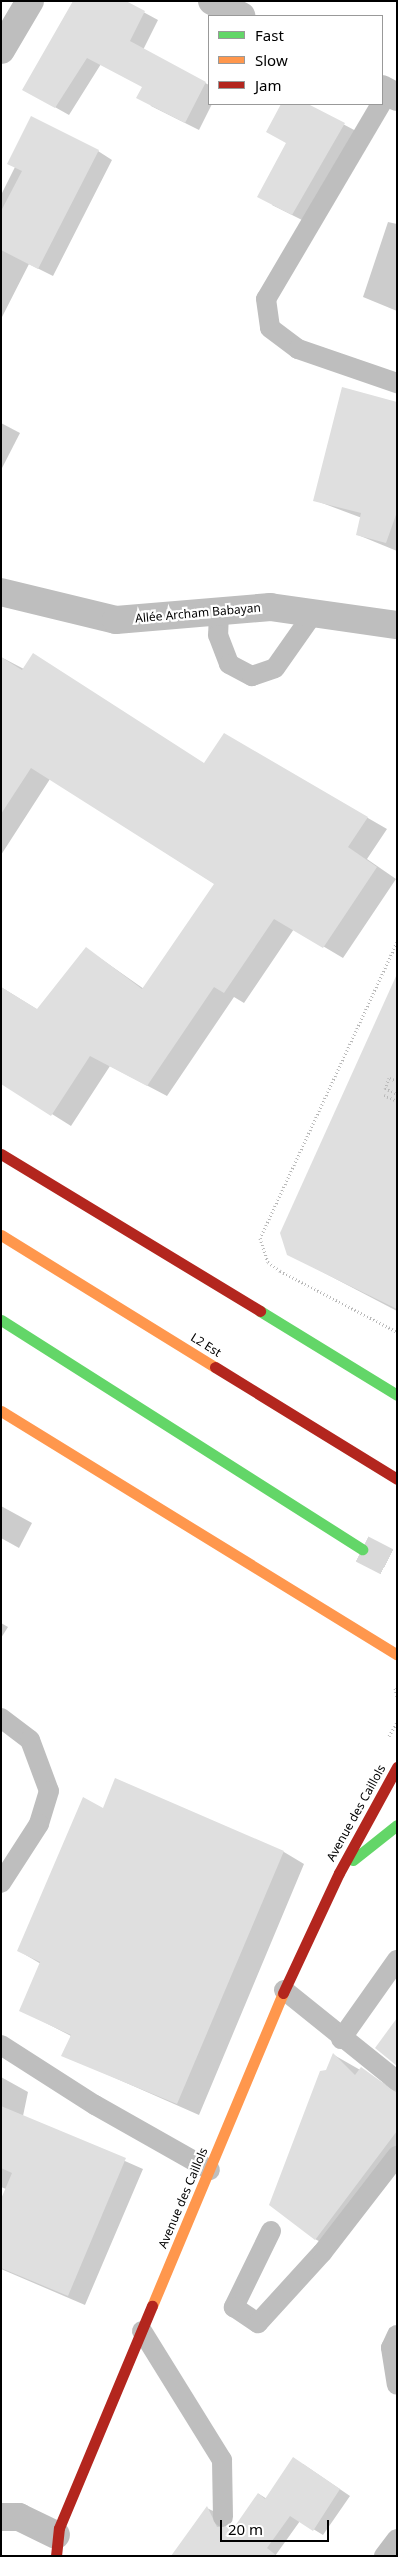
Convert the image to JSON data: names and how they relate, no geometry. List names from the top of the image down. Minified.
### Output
{"streets":{"main road":["L2 Est","Avenue des Caillols"],"street":["Allée Archam Babayan"]},"legend":["Fast","Slow","Jam"],"scale_bar":"20 m"}
